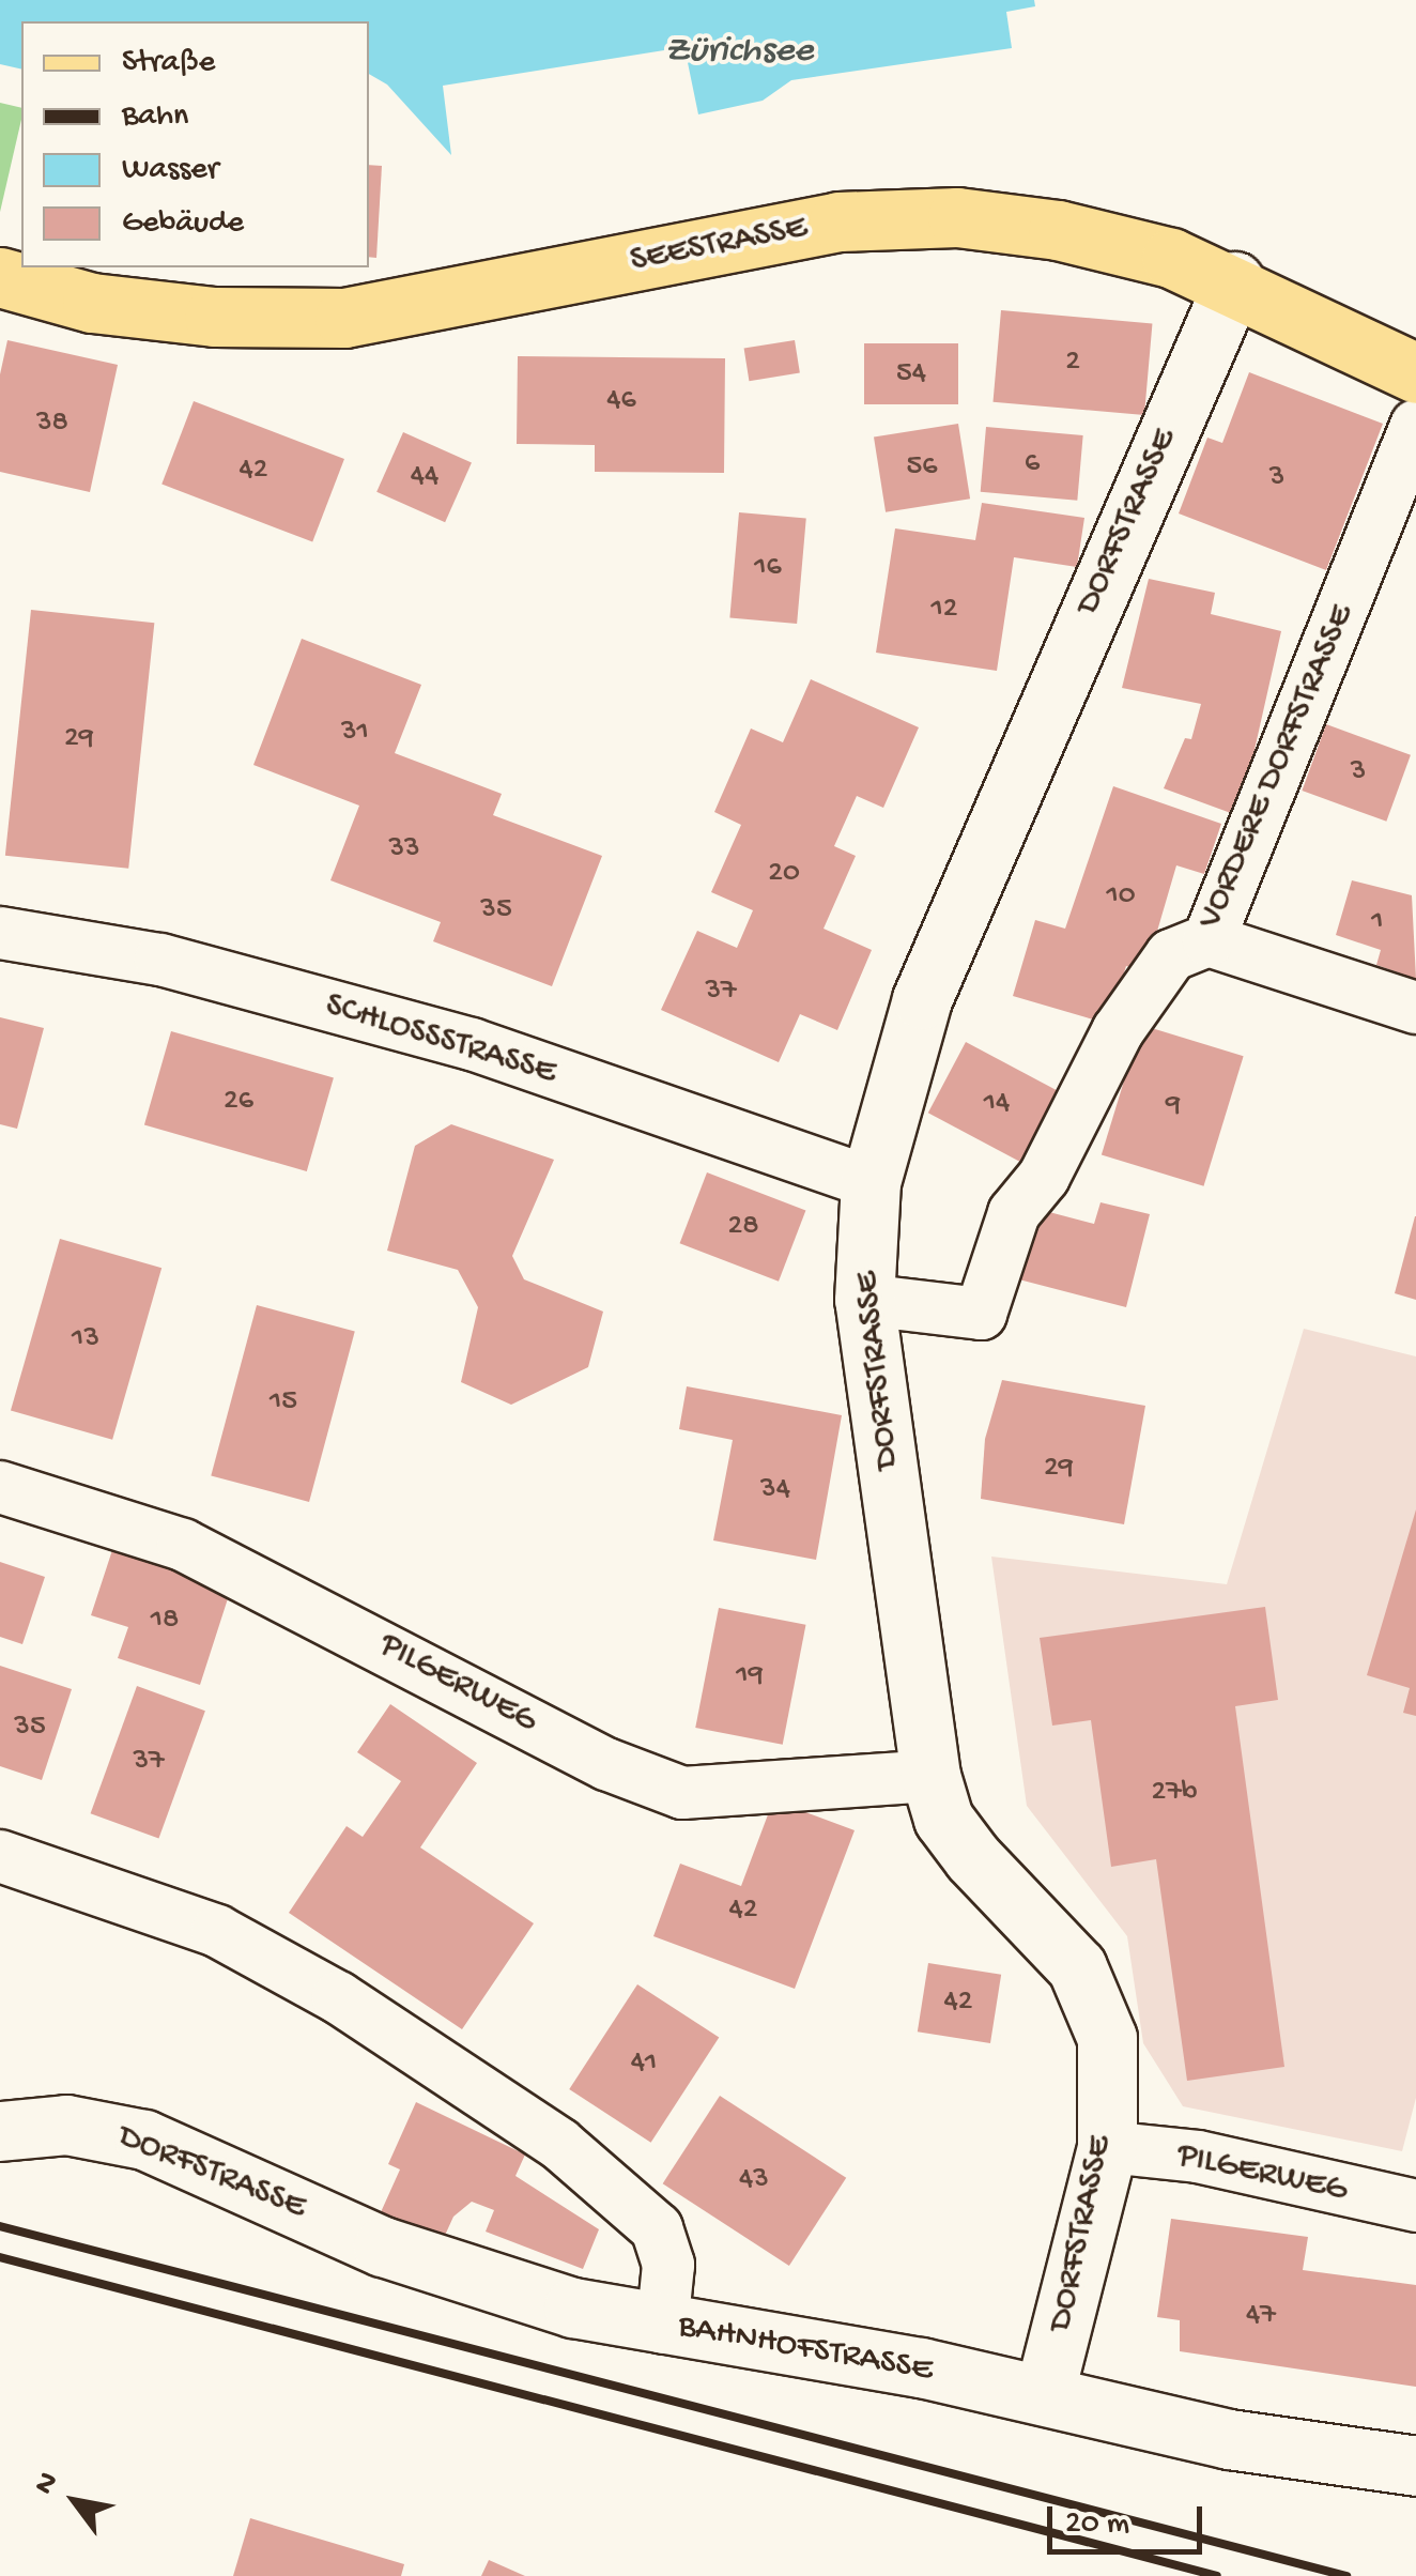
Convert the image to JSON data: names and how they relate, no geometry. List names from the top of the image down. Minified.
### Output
{"streets":{"main road":["SEESTRASSE"],"street":["DORFSTRASSE","VORDERE DORFSTRASSE","SCHLOSSSTRASSE","PILGERWEG","BAHNHOFSTRASSE"]},"crossings":[["SEESTRASSE","DORFSTRASSE"],["DORFSTRASSE","VORDERE DORFSTRASSE"],["DORFSTRASSE","SCHLOSSSTRASSE"],["DORFSTRASSE","PILGERWEG"],["DORFSTRASSE","BAHNHOFSTRASSE"]],"water":["Zürichsee"],"house_numbers":["2","54","46","38","6","56","42","44","3","16","12","31","29","3","33","20","10","35","1","37","26","14","9","28","13","15","29","34","18","19","35","37","27b","42","42","41","43","47"],"legend":["Straße","Bahn","Wasser","Gebäude"],"scale_bar":"20 m","north":"top left"}
